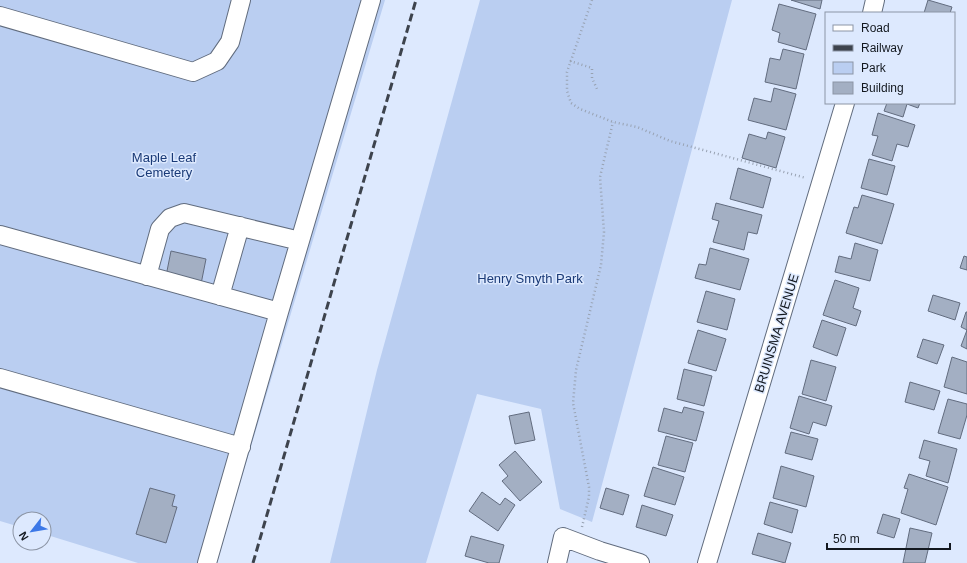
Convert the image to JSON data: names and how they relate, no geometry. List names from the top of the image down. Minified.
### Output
{"streets":{"street":["BRUINSMA AVENUE"]},"parks":["Maple Leaf Cemetery","Henry Smyth Park"],"legend":["Road","Railway","Park","Building"],"scale_bar":"50 m","north":"bottom left"}
